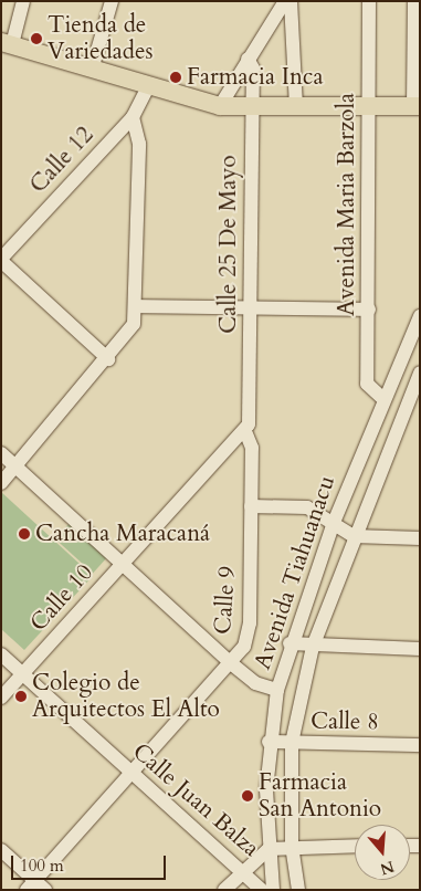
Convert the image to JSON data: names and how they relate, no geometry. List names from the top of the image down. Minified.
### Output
{"streets":{"street":["Calle 12","Avenida Maria Barzola","Calle 25 De Mayo","Avenida Tiahuanacu","Calle 10","Calle 9","Calle 8","Calle Juan Balza"]},"crossings":[["Avenida Maria Barzola","Avenida Tiahuanacu"],["Calle 25 De Mayo","Calle 10"],["Calle 25 De Mayo","Calle 9"],["Avenida Tiahuanacu","Calle 8"],["Calle 10","Calle 9"],["Calle 10","Calle Juan Balza"],["Calle 9","Calle Juan Balza"]],"places":["Tienda de Variedades","Farmacia Inca","Cancha Maracaná","Colegio de Arquitectos El Alto","Farmacia San Antonio"],"scale_bar":"100 m","north":"bottom"}
